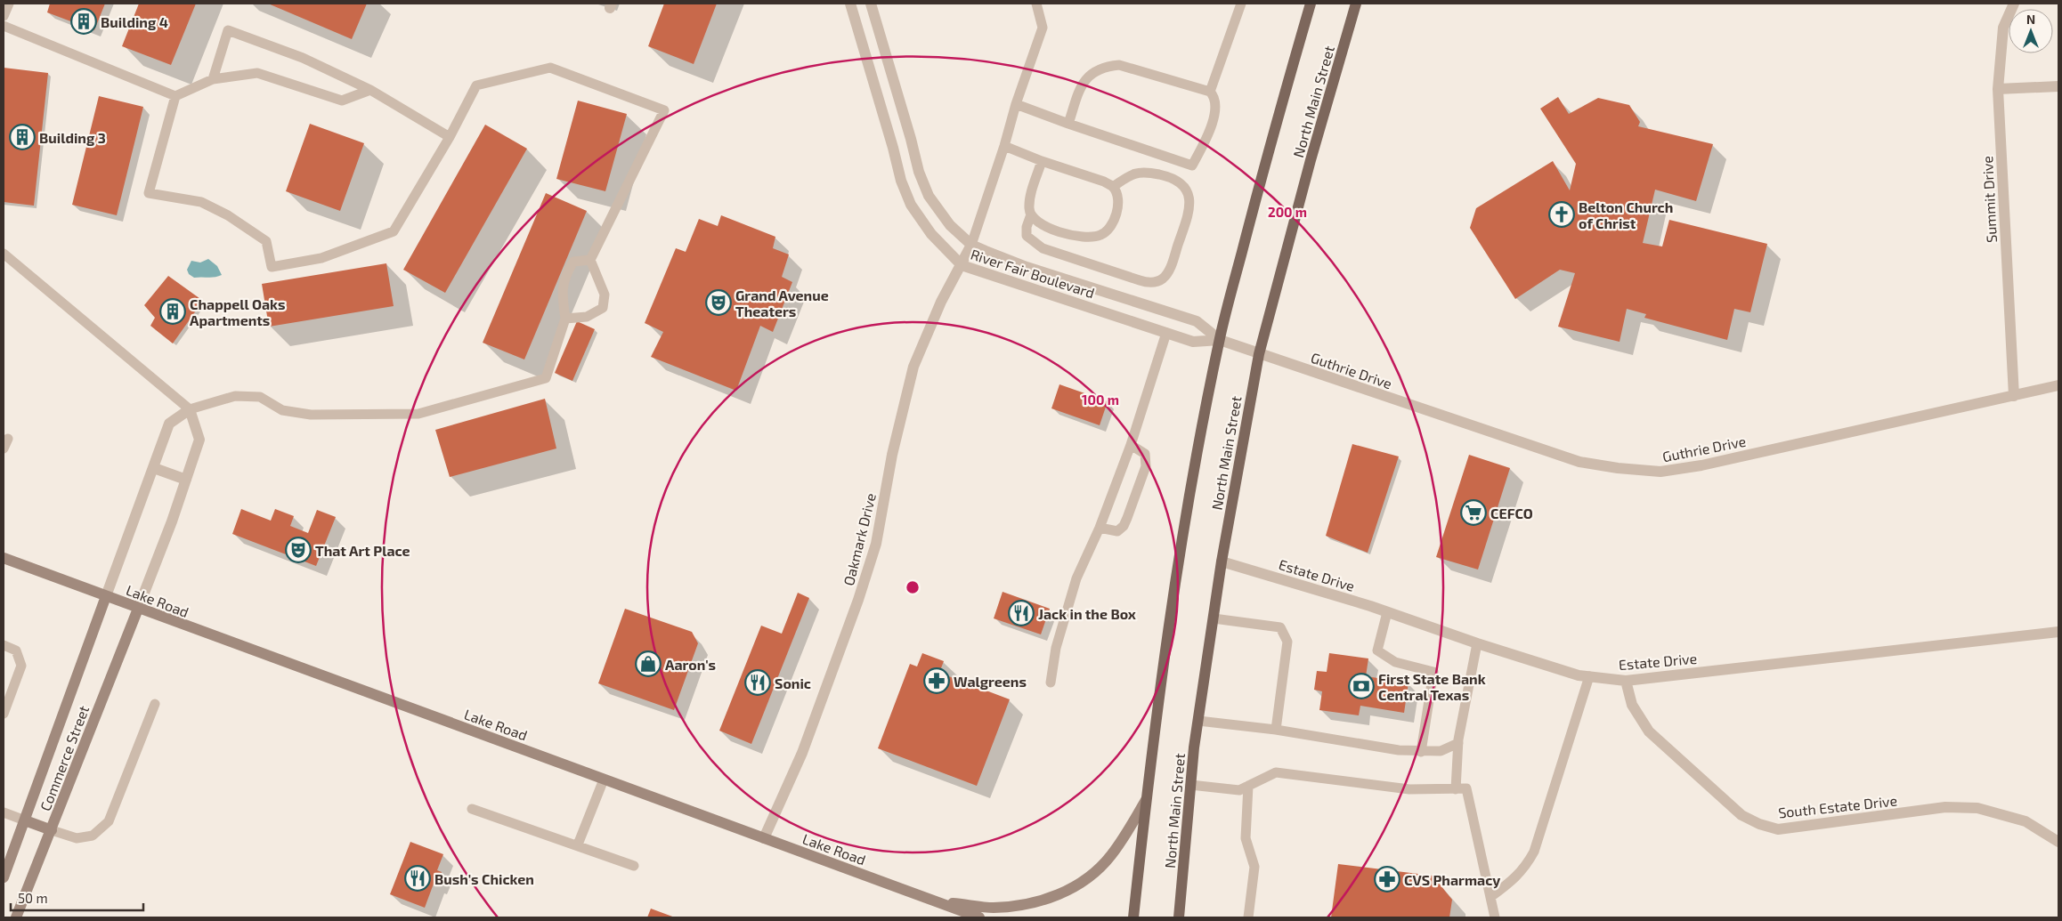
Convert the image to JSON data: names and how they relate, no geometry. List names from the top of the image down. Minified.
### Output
{"streets":{"main road":["North Main Street","Lake Road","Commerce Street"],"street":["Summit Drive","River Fair Boulevard","Guthrie Drive","Oakmark Drive","Estate Drive","South Estate Drive"]},"crossings":[["North Main Street","River Fair Boulevard"],["North Main Street","Guthrie Drive"],["North Main Street","Estate Drive"],["Summit Drive","Guthrie Drive"],["River Fair Boulevard","Guthrie Drive"],["River Fair Boulevard","Oakmark Drive"],["Oakmark Drive","Lake Road"],["Estate Drive","South Estate Drive"],["Lake Road","Commerce Street"]],"places":{"building":["Building 4","Building 3","Chappell Oaks Apartments"],"church":["Belton Church of Christ"],"theatre":["Grand Avenue Theaters","That Art Place"],"supermarket":["CEFCO"],"restaurant":["Jack in the Box","Sonic","Bush's Chicken"],"shop":["Aaron's"],"pharmacy":["Walgreens","CVS Pharmacy"],"bank":["First State Bank Central Texas"]},"scale_bar":"50 m","north":"top","rings":["200 m","100 m"]}
